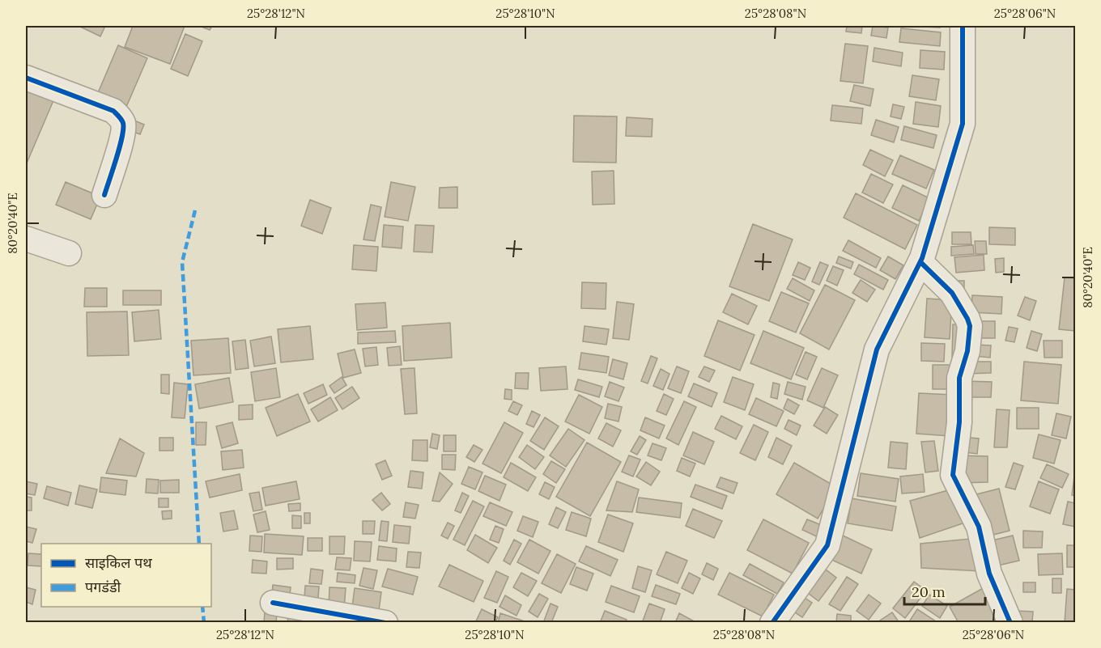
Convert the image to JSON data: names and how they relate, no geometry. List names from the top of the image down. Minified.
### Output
{"legend":["साइकिल पथ","पगडंडी"],"scale_bar":"20 m","coordinates":["25°28'12\"N","25°28'10\"N","25°28'08\"N","25°28'06\"N","80°20'40\"E"]}
